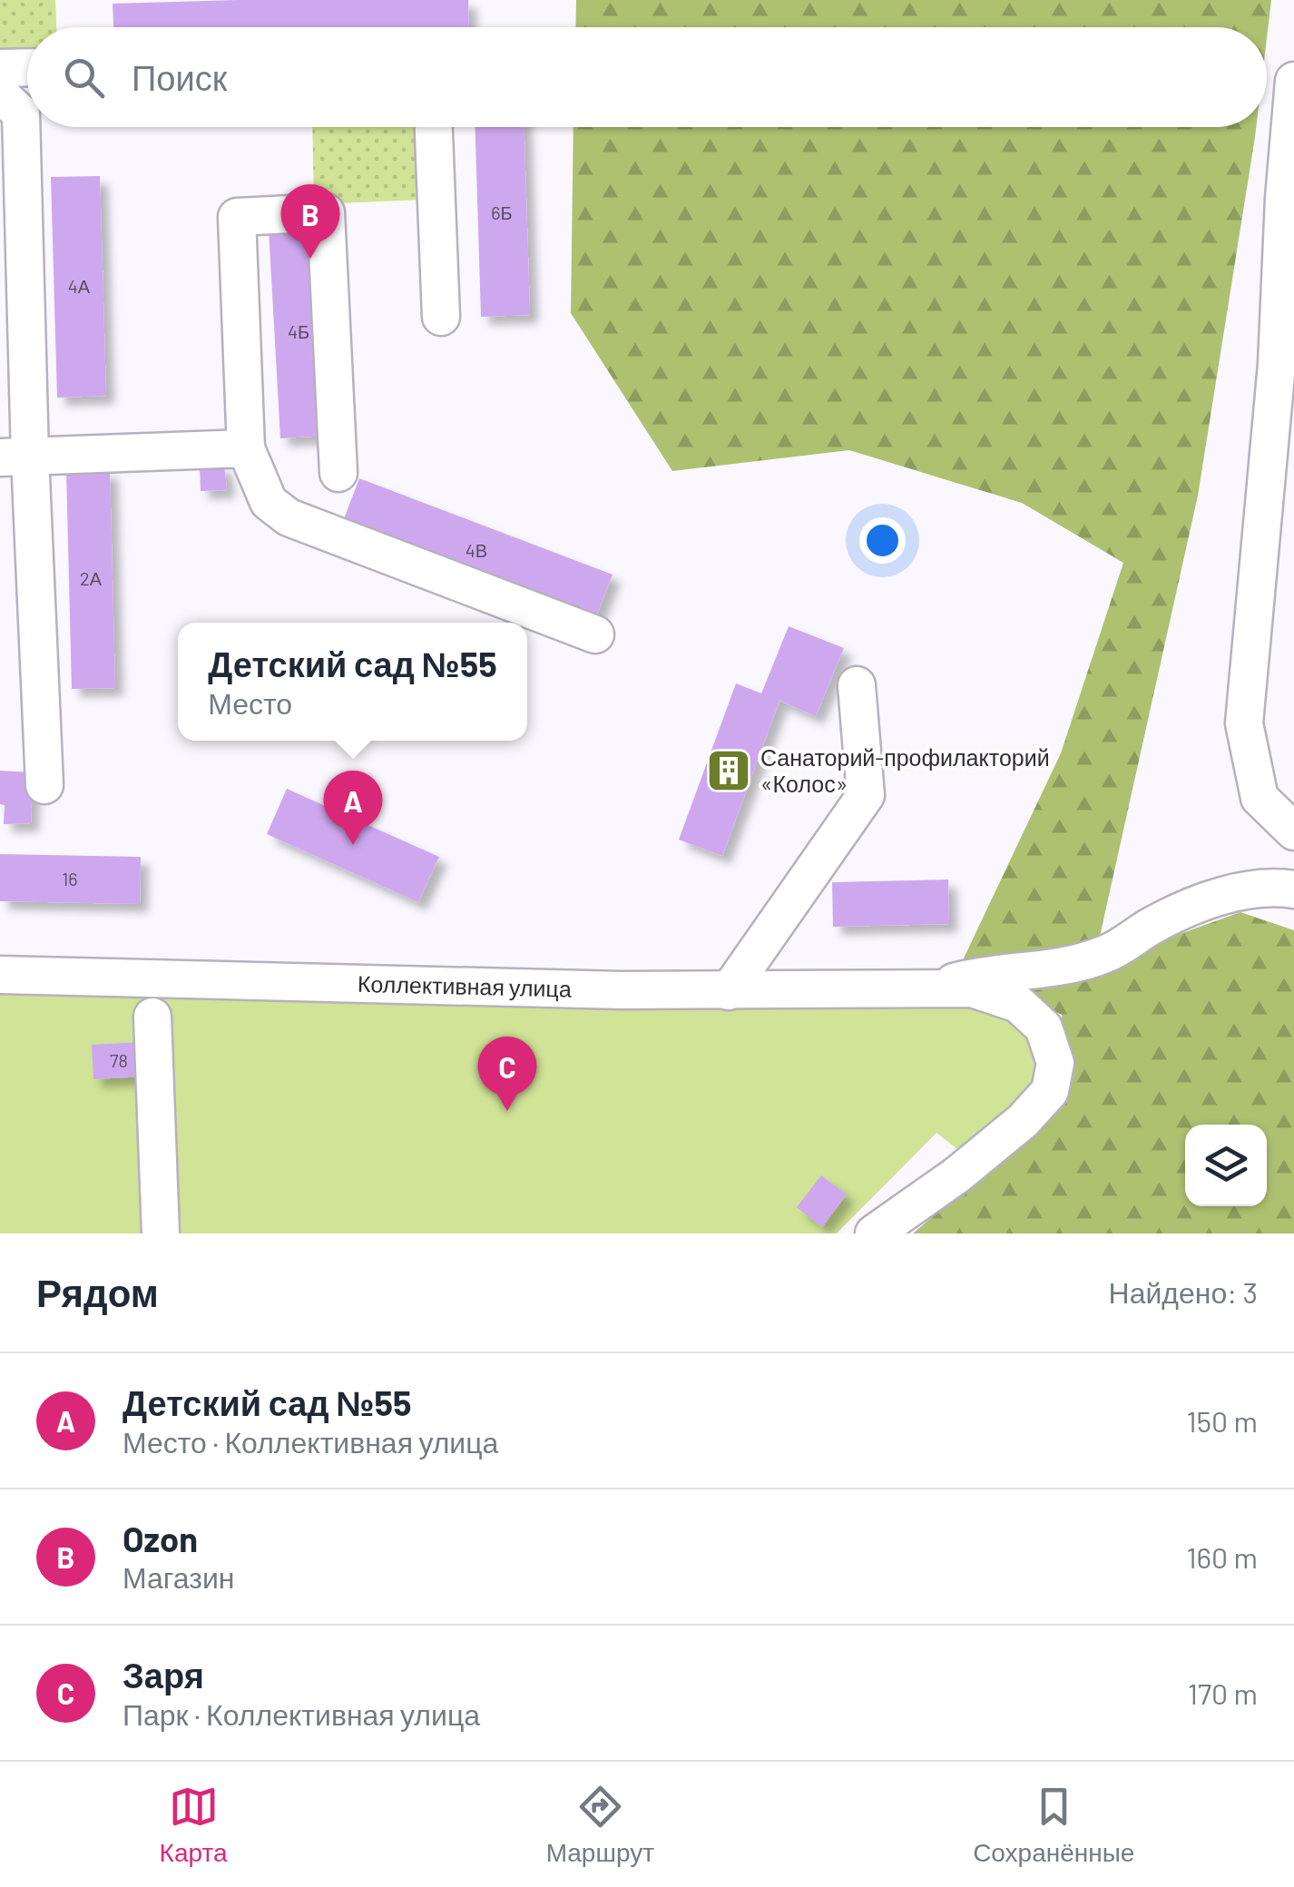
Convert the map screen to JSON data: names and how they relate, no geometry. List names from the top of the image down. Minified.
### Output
{"streets":{"street":["Коллективная улица"]},"places":{"building":["Санаторий-профилакторий «Колос»"]},"house_numbers":["6Б","4А","4Б","4В","2А","16","78"],"page":{"search":"Поиск","pins":["B","A","C"],"popup":["Детский сад №55","Место"],"heading":["Рядом","Найдено: 3"],"list":[{"mark":"A","name":"Детский сад №55","note":"Место · Коллективная улица","value":"150 m"},{"mark":"B","name":"Ozon","note":"Магазин","value":"160 m"},{"mark":"C","name":"Заря","note":"Парк · Коллективная улица","value":"170 m"}],"nav":["Карта","Маршрут","Сохранённые"]}}
